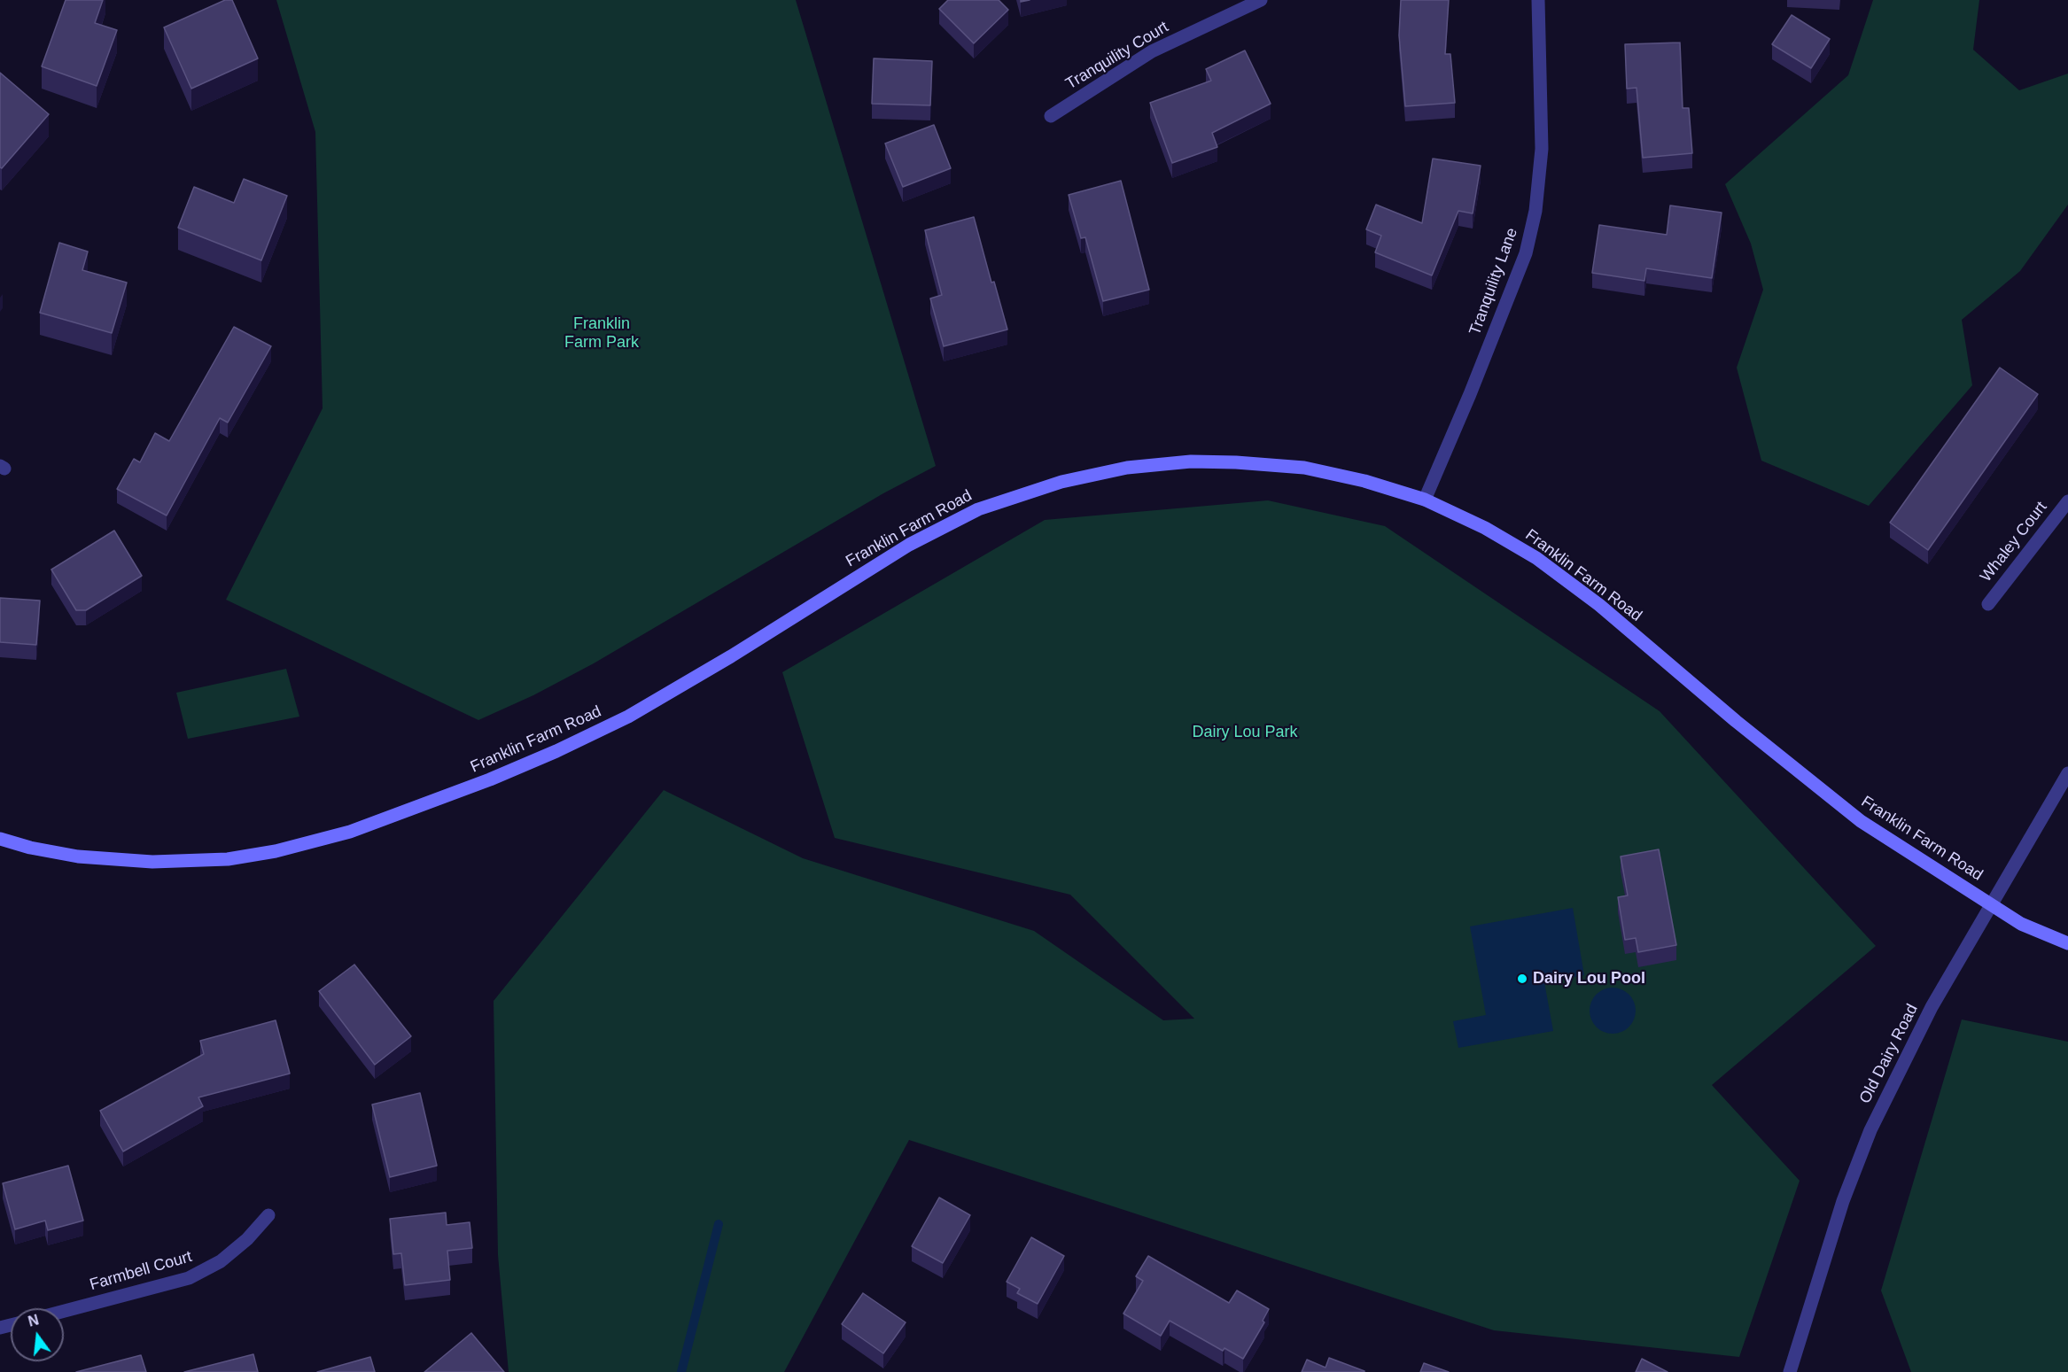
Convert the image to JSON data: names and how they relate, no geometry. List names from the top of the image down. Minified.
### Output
{"streets":{"main road":["Franklin Farm Road"],"street":["Tranquility Court","Tranquility Lane","Whaley Court","Old Dairy Road","Farmbell Court"]},"crossings":[["Tranquility Lane","Franklin Farm Road"],["Franklin Farm Road","Old Dairy Road"]],"parks":["Franklin Farm Park","Dairy Lou Park"],"places":["Dairy Lou Pool"],"north":"top"}
